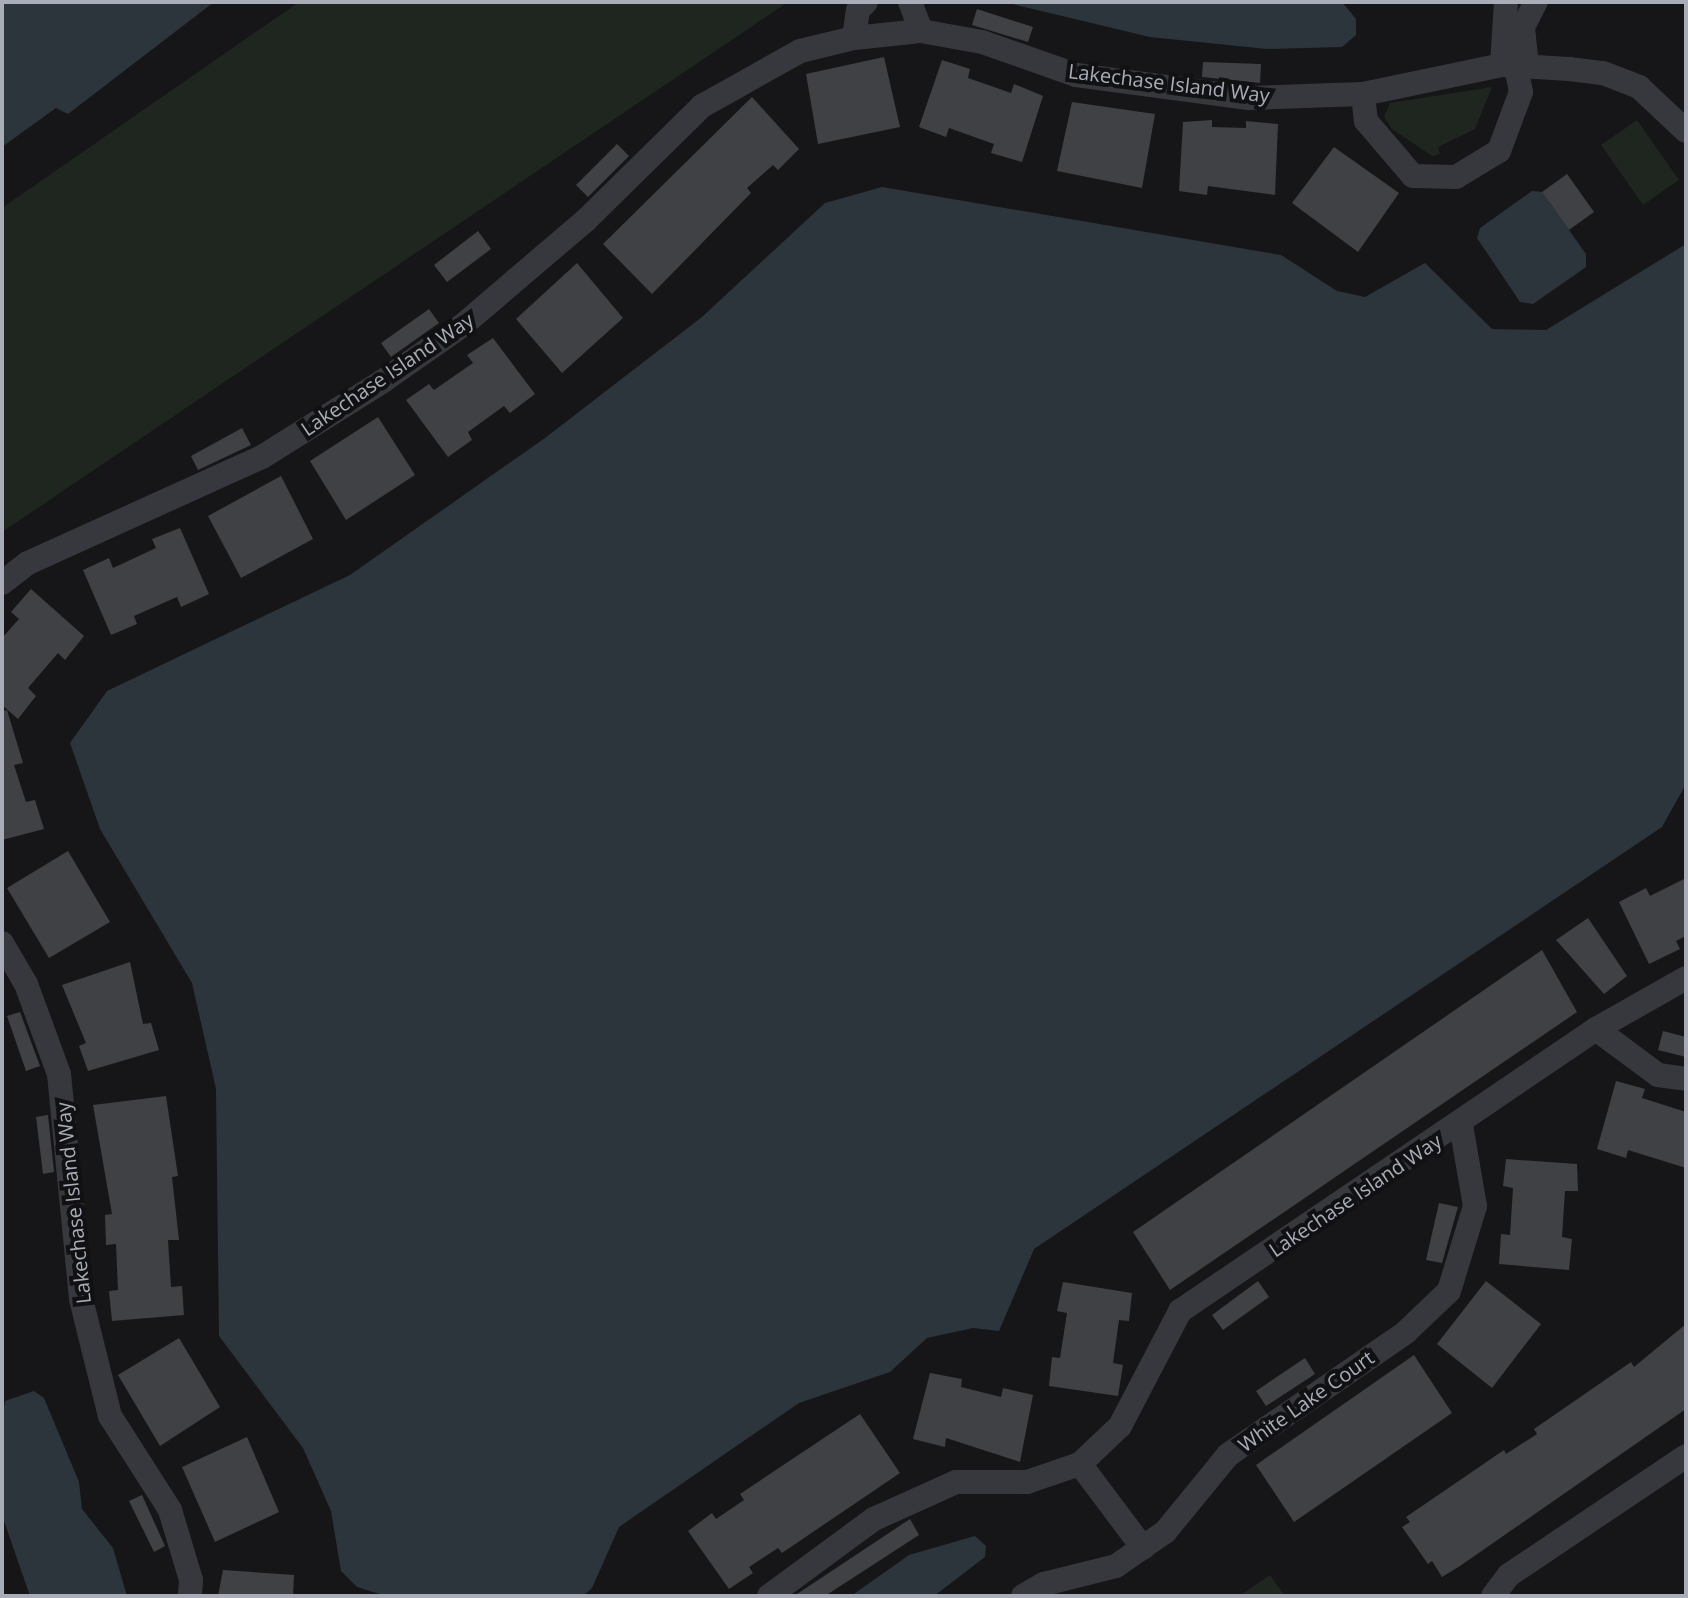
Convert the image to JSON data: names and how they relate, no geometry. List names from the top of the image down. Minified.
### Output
{"streets":{"street":["Lakechase Island Way","White Lake Court"]},"crossings":[["Lakechase Island Way","White Lake Court"]]}
